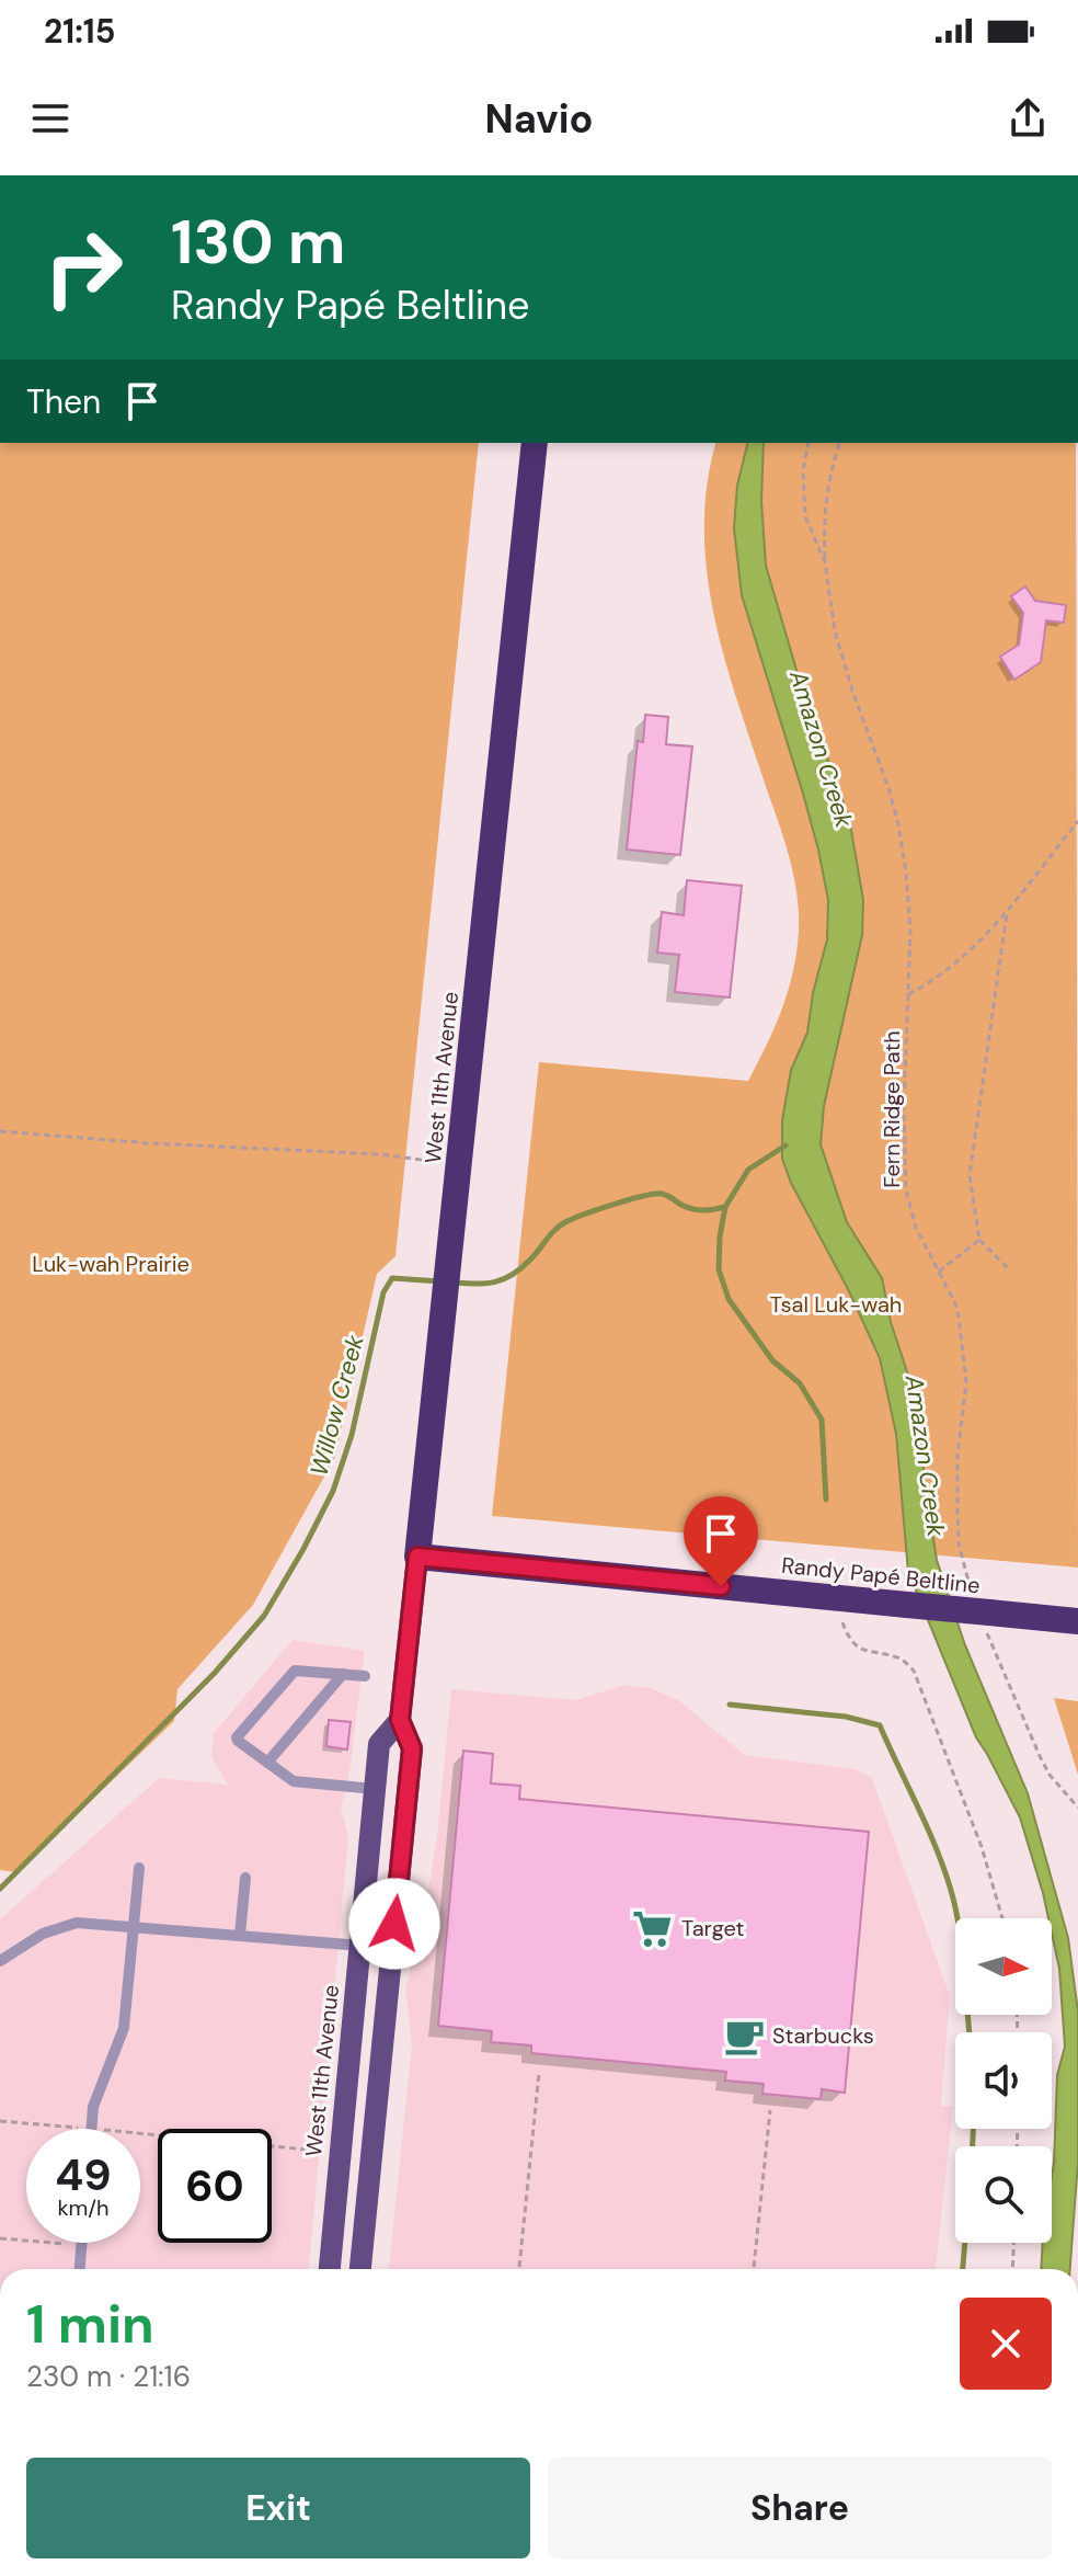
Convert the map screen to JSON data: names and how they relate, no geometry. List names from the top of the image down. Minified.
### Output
{"streets":{"highway":["West 11th Avenue","Randy Papé Beltline"],"path":["Fern Ridge Path"]},"crossings":[["West 11th Avenue","Randy Papé Beltline"]],"water":["Amazon Creek","Willow Creek"],"parks":["Luk-wah Prairie","Tsal Luk-wah"],"places":{"supermarket":["Target"],"cafe":["Starbucks"]},"north":"right","page":{"status":"21:15","header":"Navio","turn":["130 m","Randy Papé Beltline"],"then":"Then","speed":"49 km/h","limit":"60","heading":["1 min","230 m · 21:16"],"buttons":["Exit","Share"]}}
